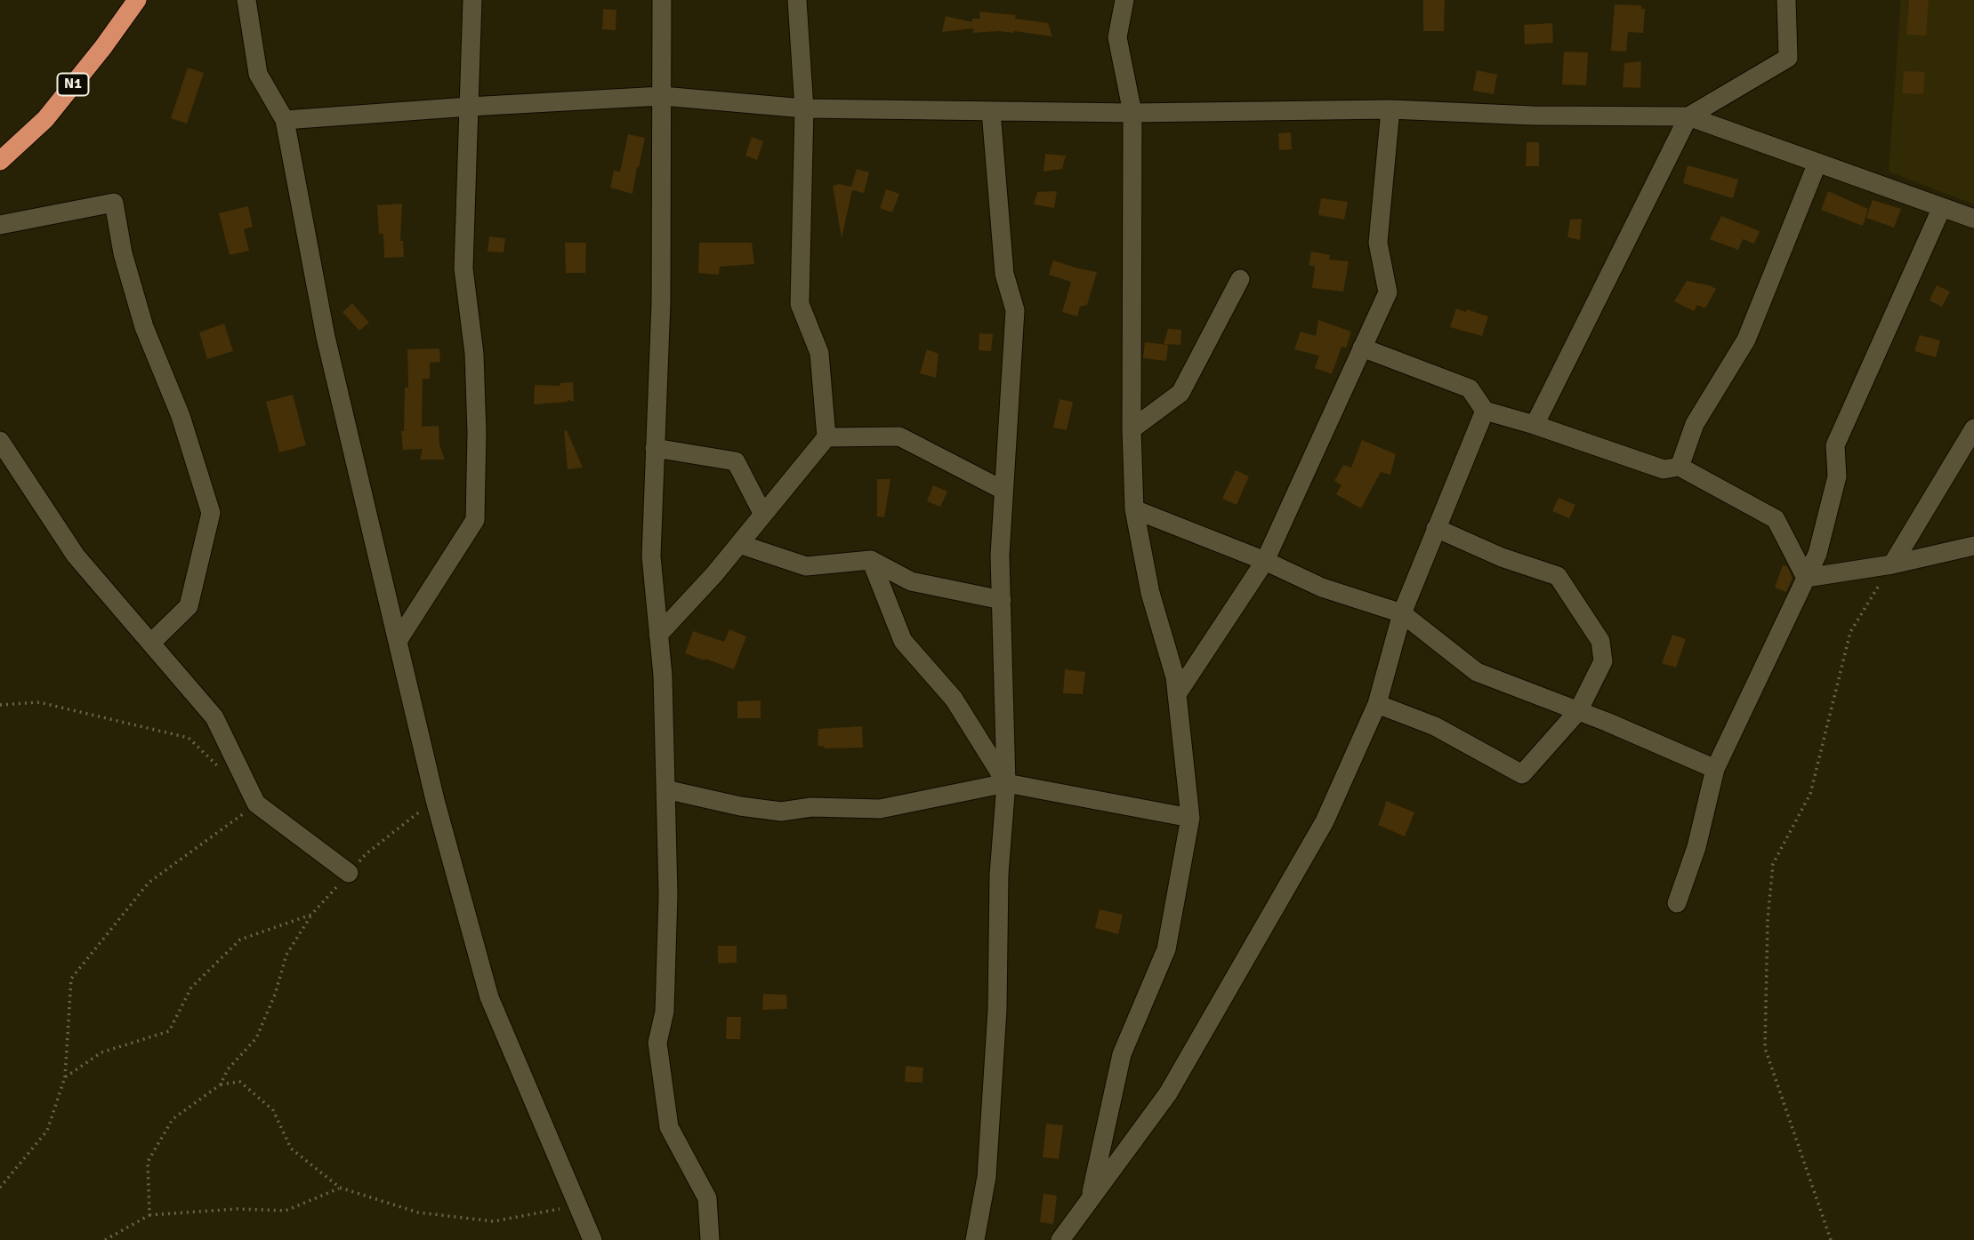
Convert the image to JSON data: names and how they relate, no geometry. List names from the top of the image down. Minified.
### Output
{"streets":{"highway":["N1"]}}
